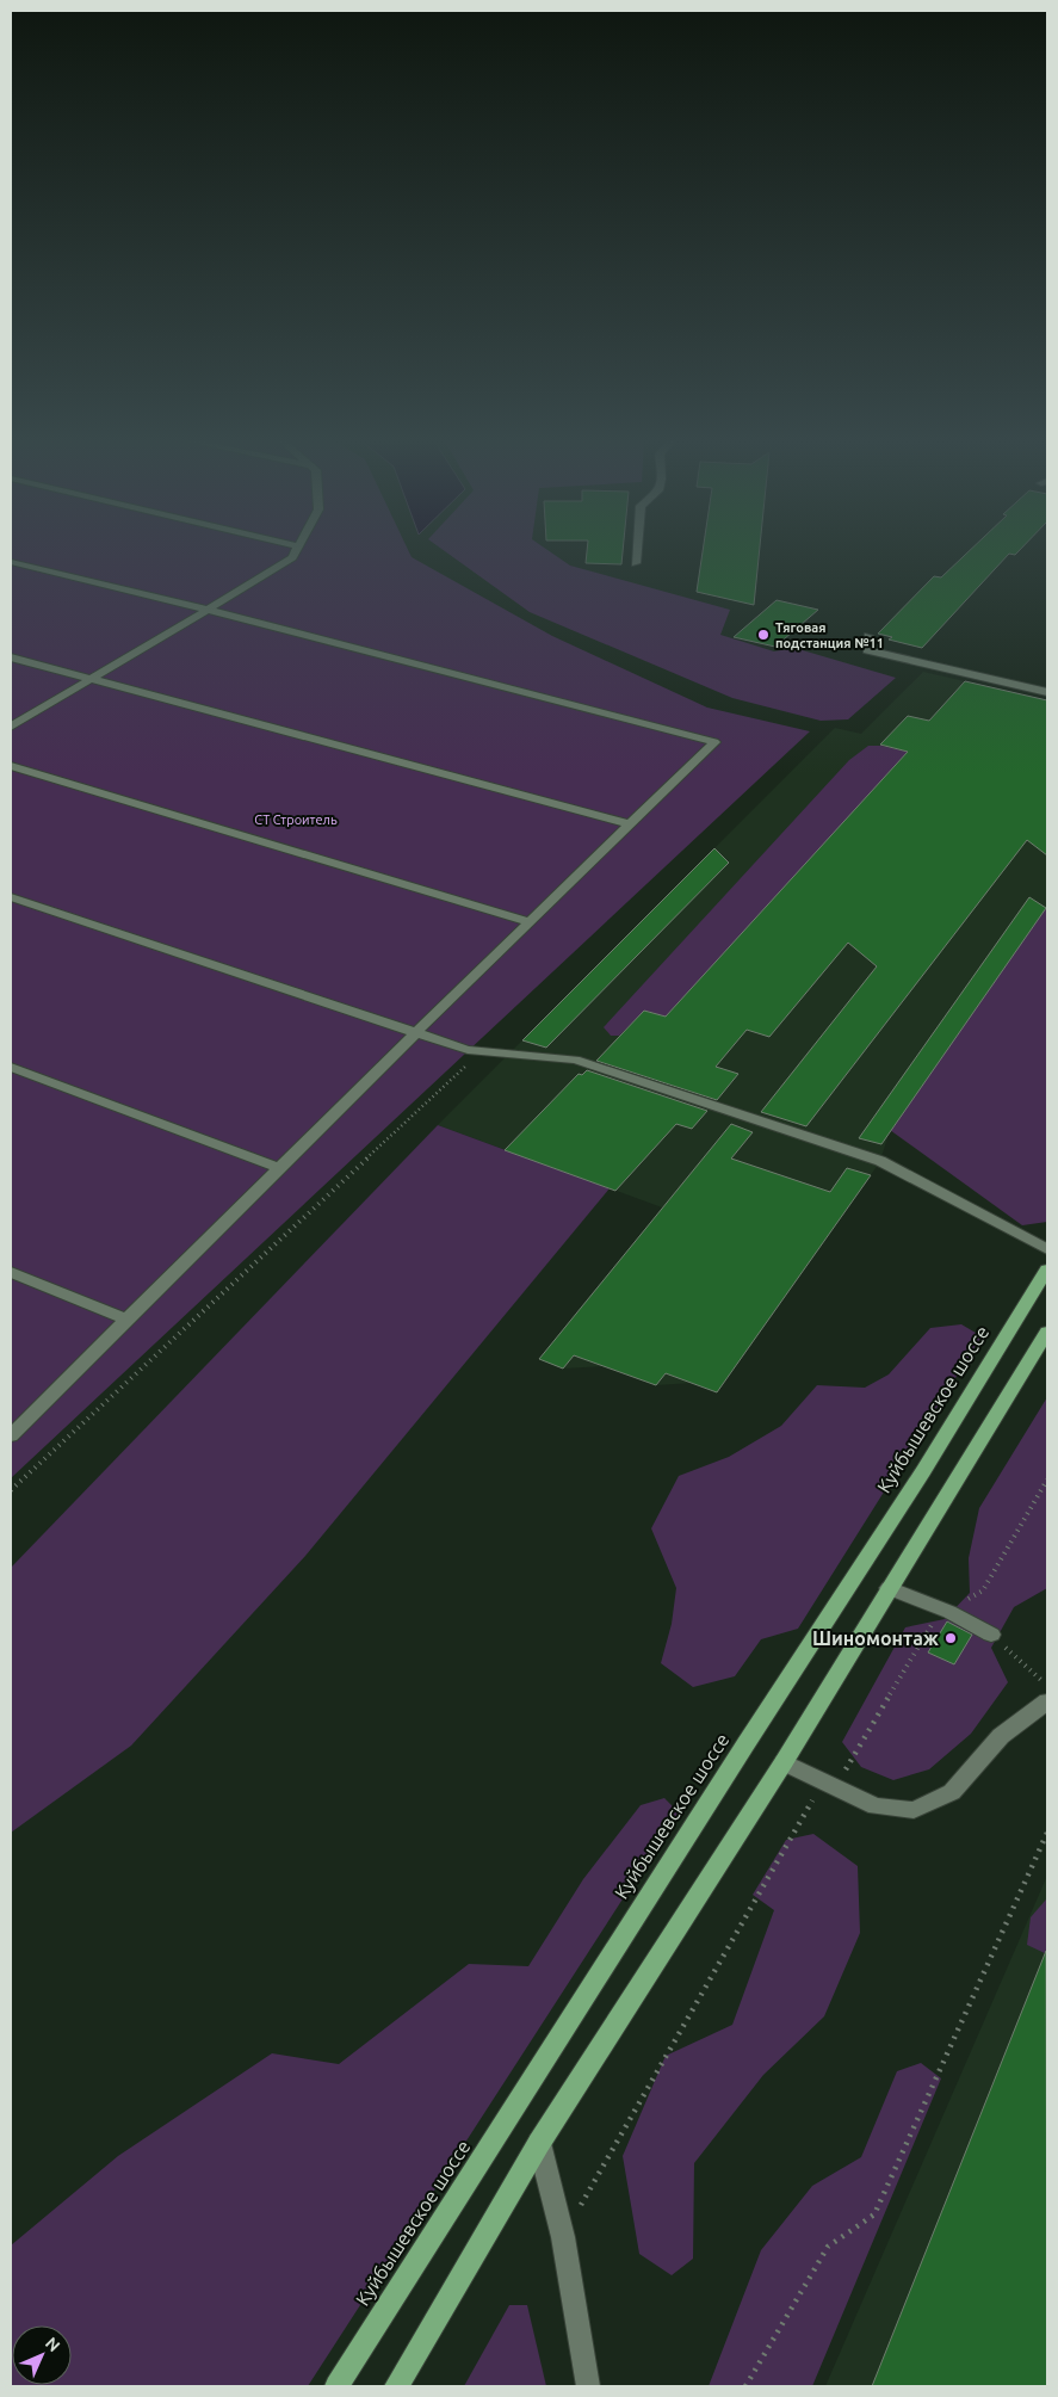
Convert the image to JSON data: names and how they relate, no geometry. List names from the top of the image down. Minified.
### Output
{"streets":{"main road":["Куйбышевское шоссе"]},"parks":["СТ Строитель"],"places":["Тяговая подстанция №11","Шиномонтаж"],"north":"top right"}
